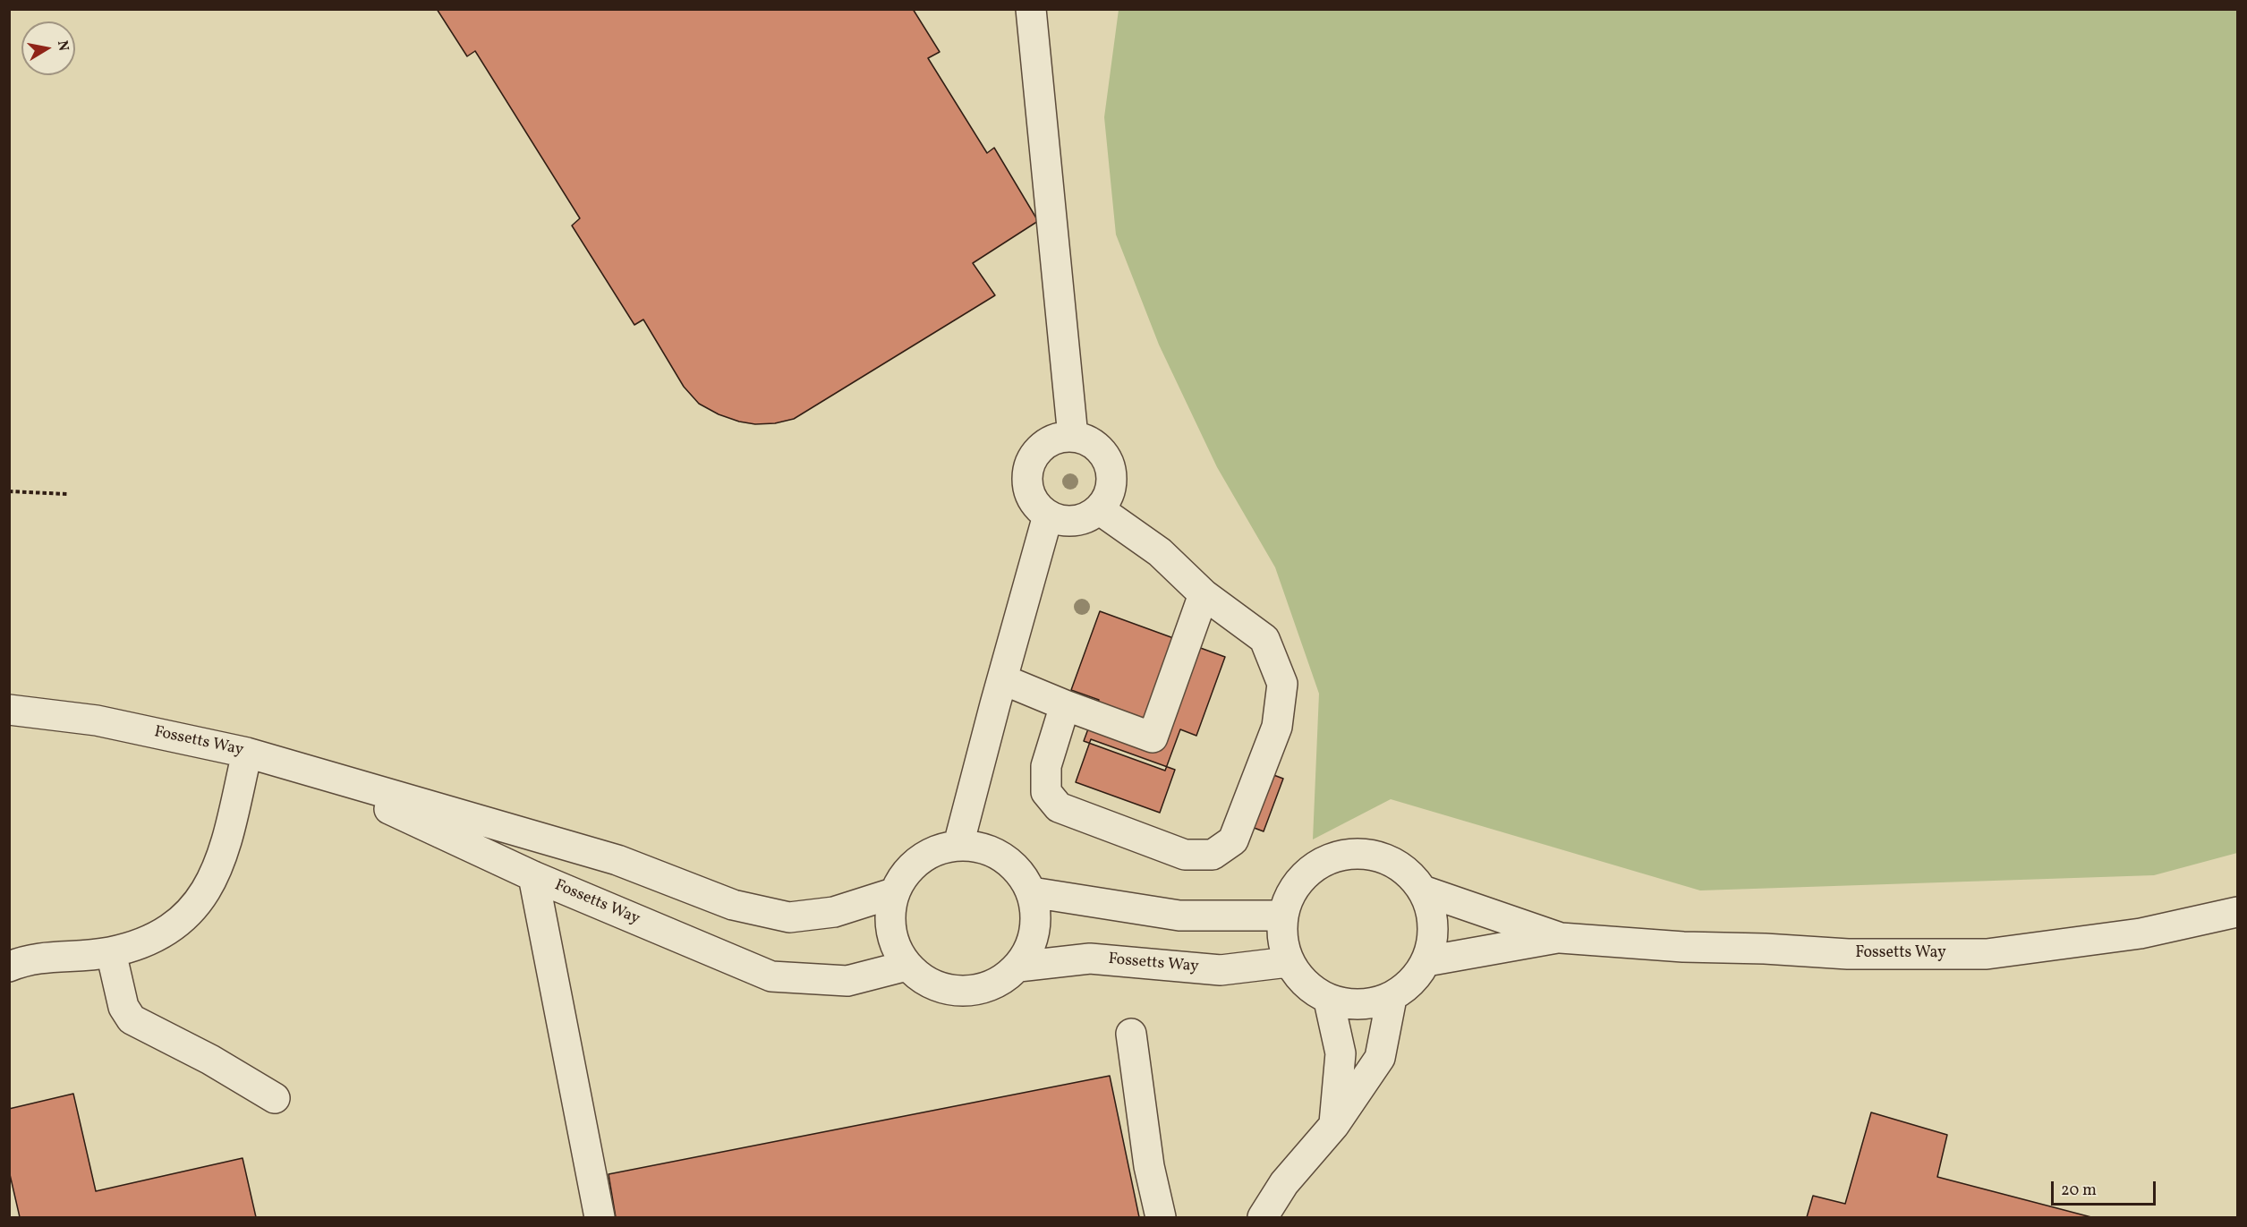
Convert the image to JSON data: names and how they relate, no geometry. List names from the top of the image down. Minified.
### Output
{"streets":{"street":["Fossetts Way"]},"scale_bar":"20 m","north":"right"}
